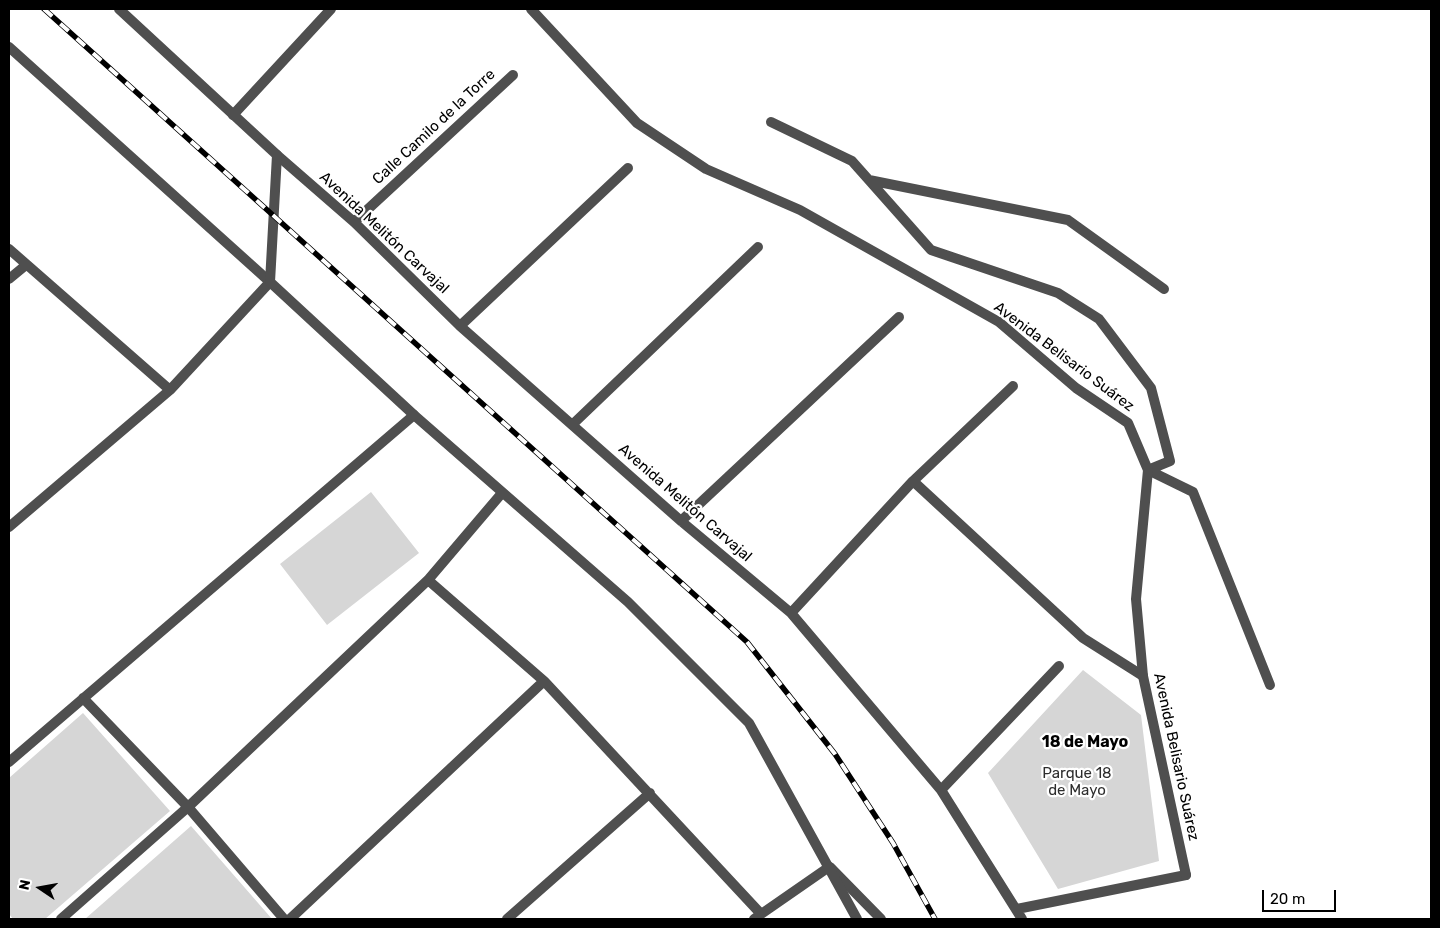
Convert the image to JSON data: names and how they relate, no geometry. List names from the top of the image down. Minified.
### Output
{"streets":{"street":["Calle Camilo de la Torre","Avenida Melitón Carvajal","Avenida Belisario Suárez"]},"crossings":[["Calle Camilo de la Torre","Avenida Melitón Carvajal"],["Avenida Melitón Carvajal","Avenida Belisario Suárez"]],"districts":["18 de Mayo"],"parks":["Parque 18 de Mayo"],"scale_bar":"20 m","north":"left"}
